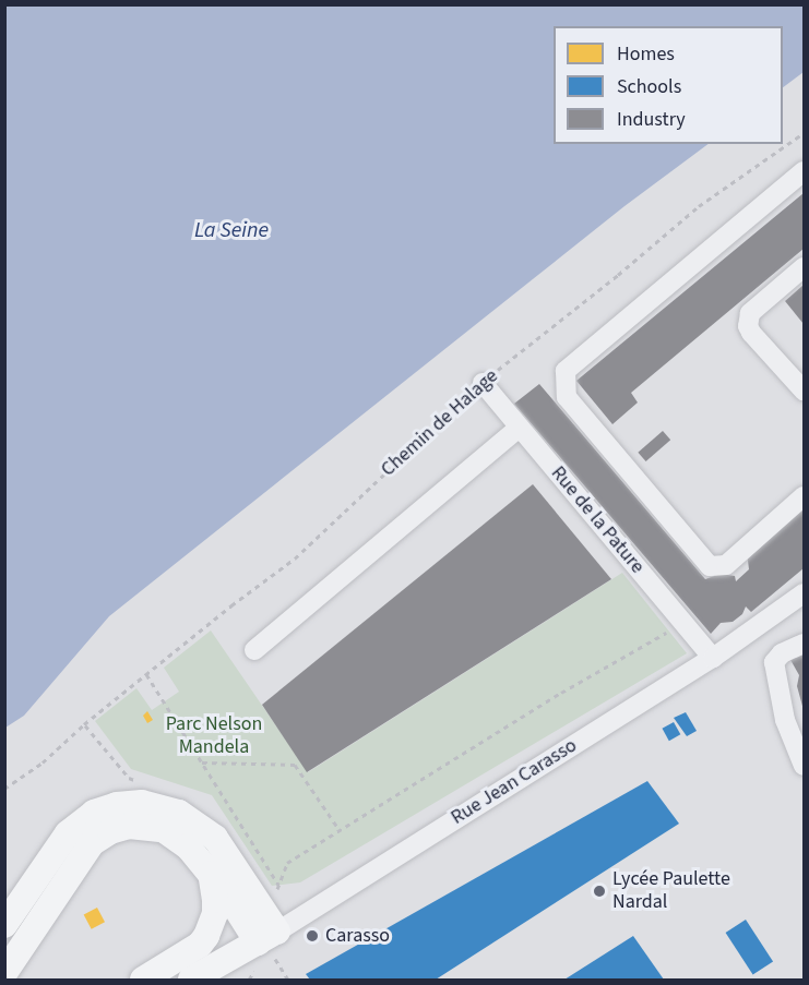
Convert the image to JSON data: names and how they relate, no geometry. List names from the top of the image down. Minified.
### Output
{"streets":{"main road":["Rue Jean Carasso"],"street":["Rue de la Pature"],"path":["Chemin de Halage"]},"crossings":[["Chemin de Halage","Rue de la Pature"],["Rue de la Pature","Rue Jean Carasso"]],"water":["La Seine"],"parks":["Parc Nelson Mandela"],"places":["Lycée Paulette Nardal","Carasso"],"legend":["Homes","Schools","Industry"]}
